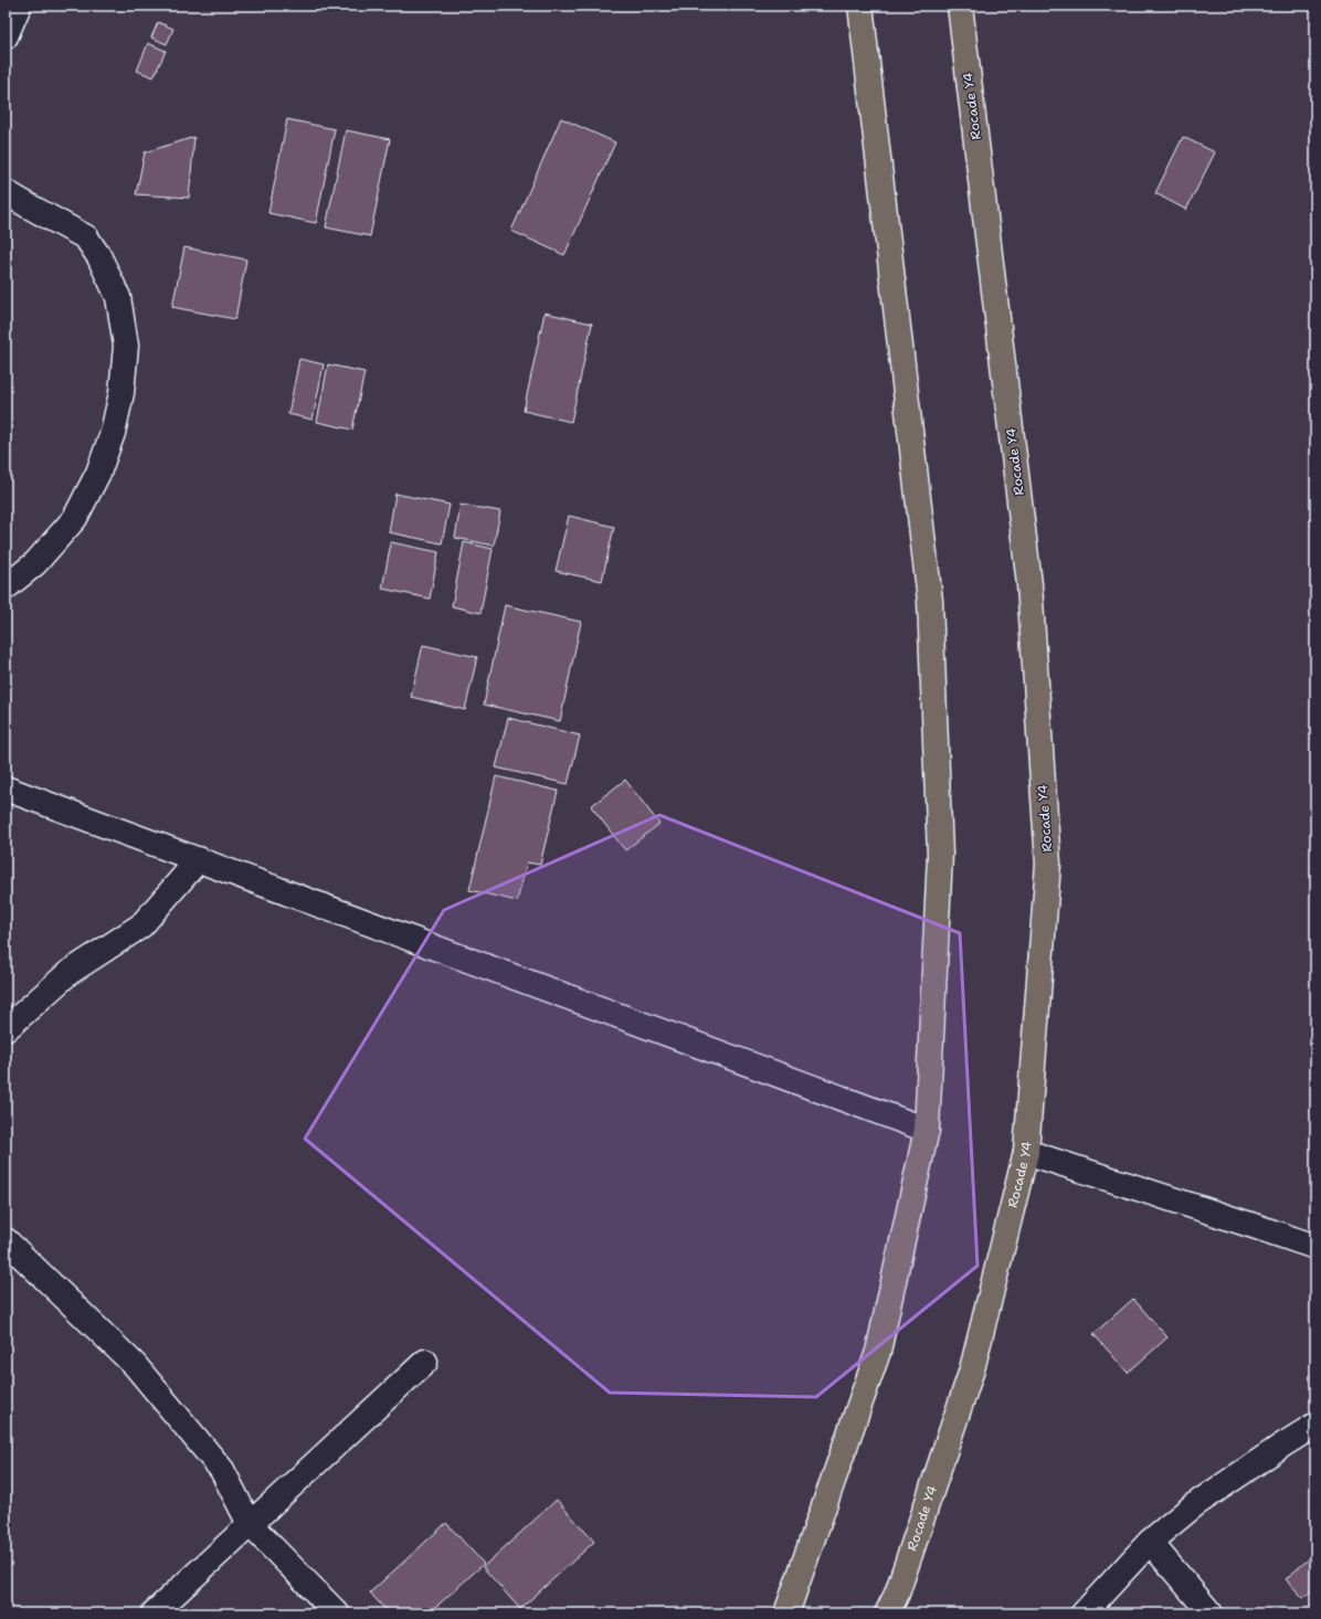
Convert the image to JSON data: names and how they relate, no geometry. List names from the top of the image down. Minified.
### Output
{"streets":{"highway":["Rocade Y4"]}}
